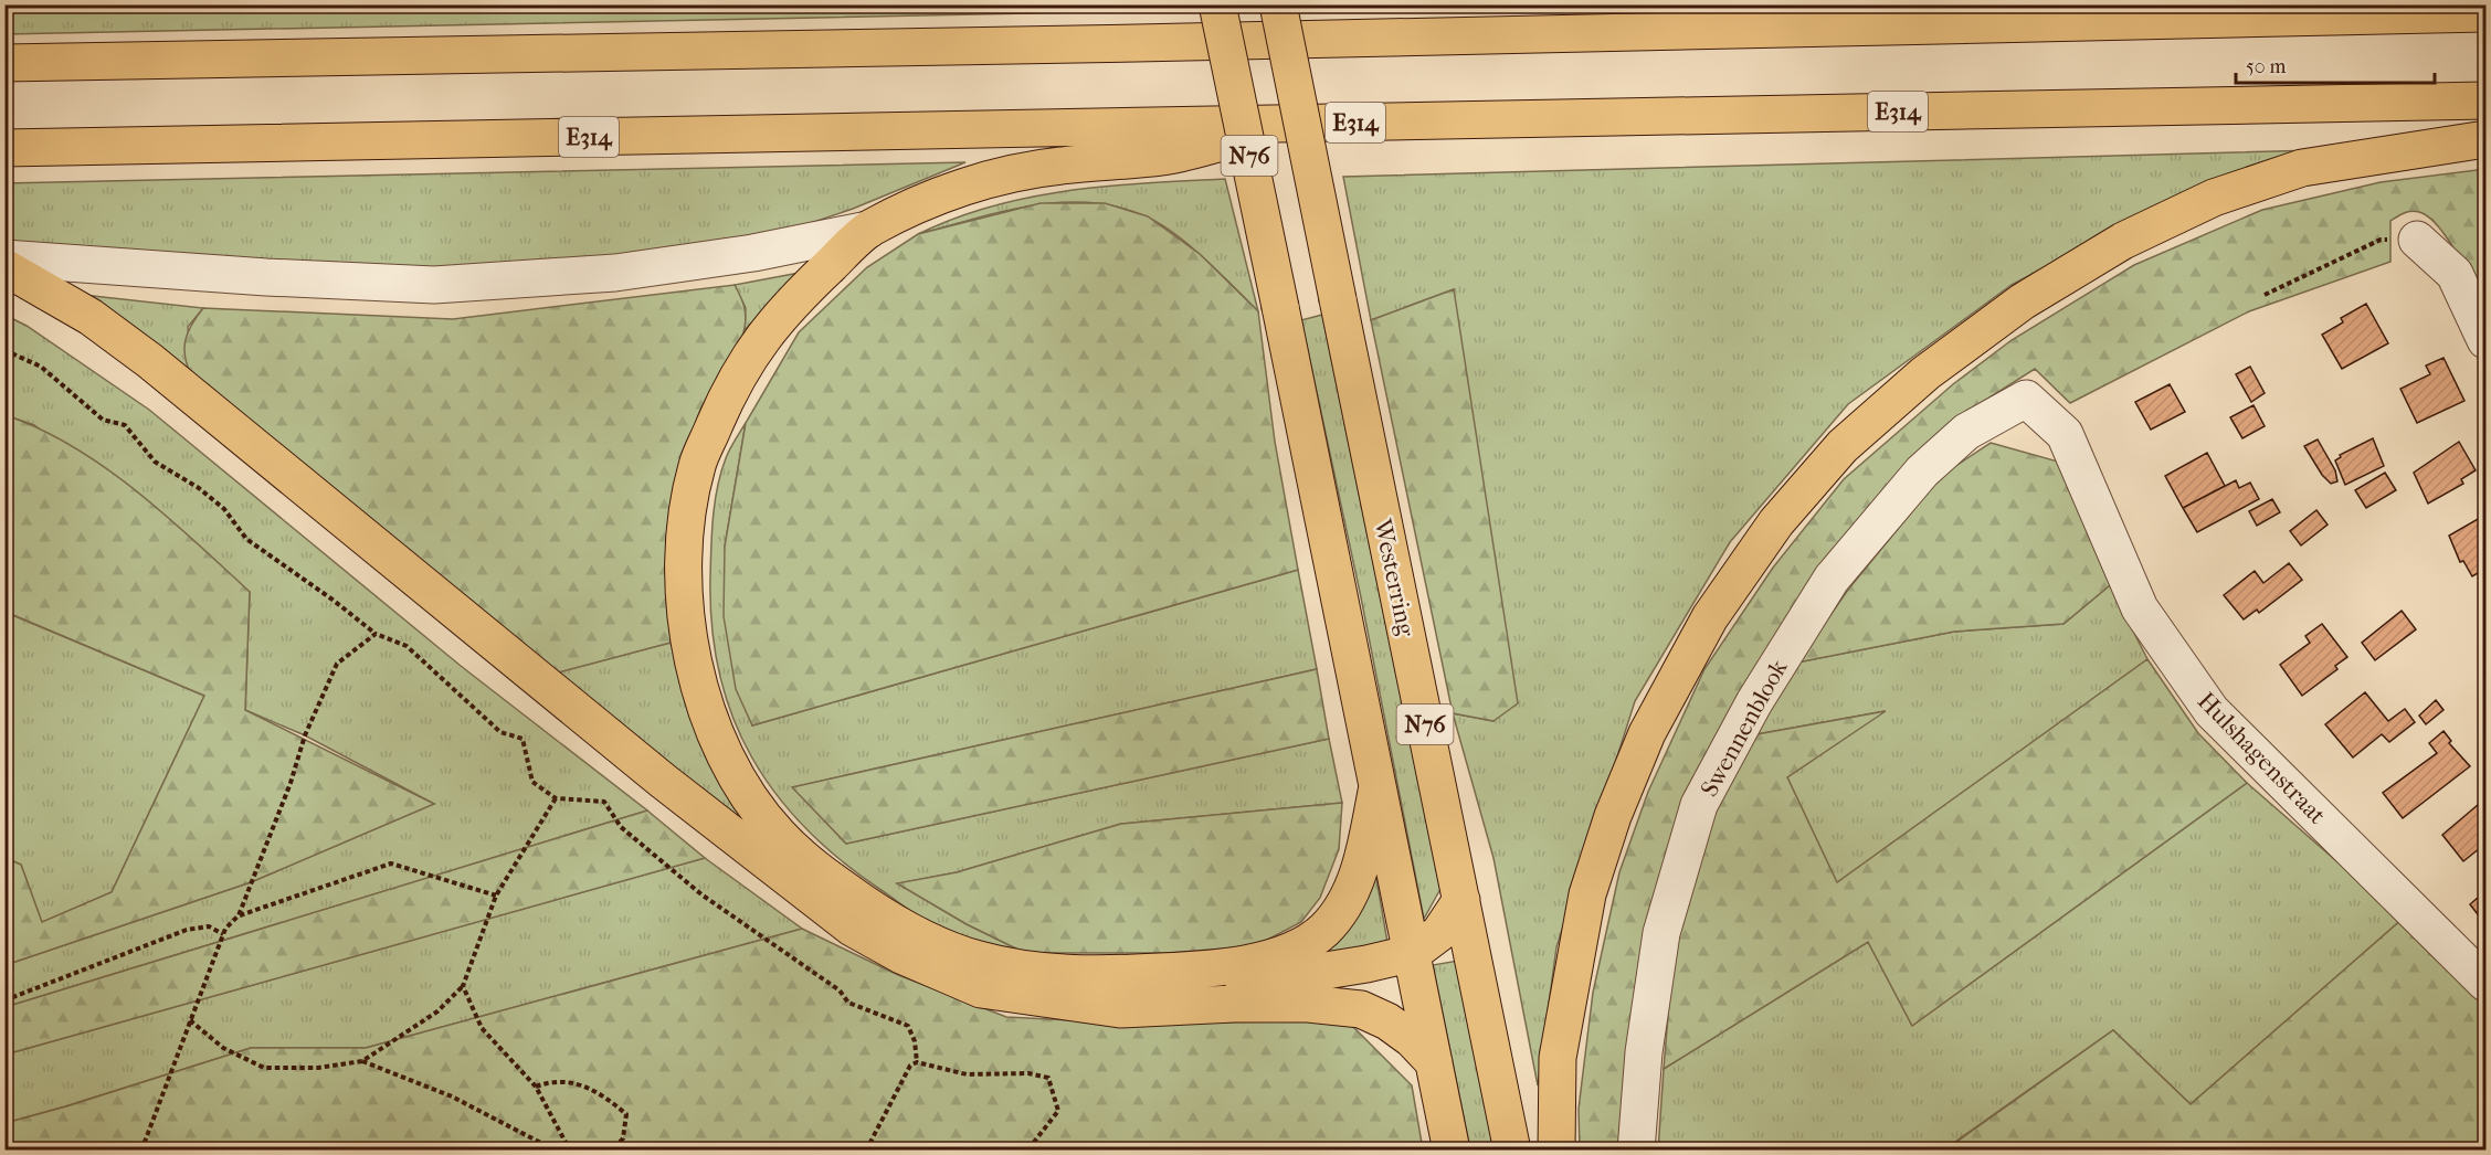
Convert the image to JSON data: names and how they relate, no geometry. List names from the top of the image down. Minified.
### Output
{"streets":{"highway":["E314","N76","Westerring"],"street":["Swennenblook","Hulshagenstraat"]},"crossings":[["Swennenblook","Hulshagenstraat"]],"scale_bar":"50 m"}
